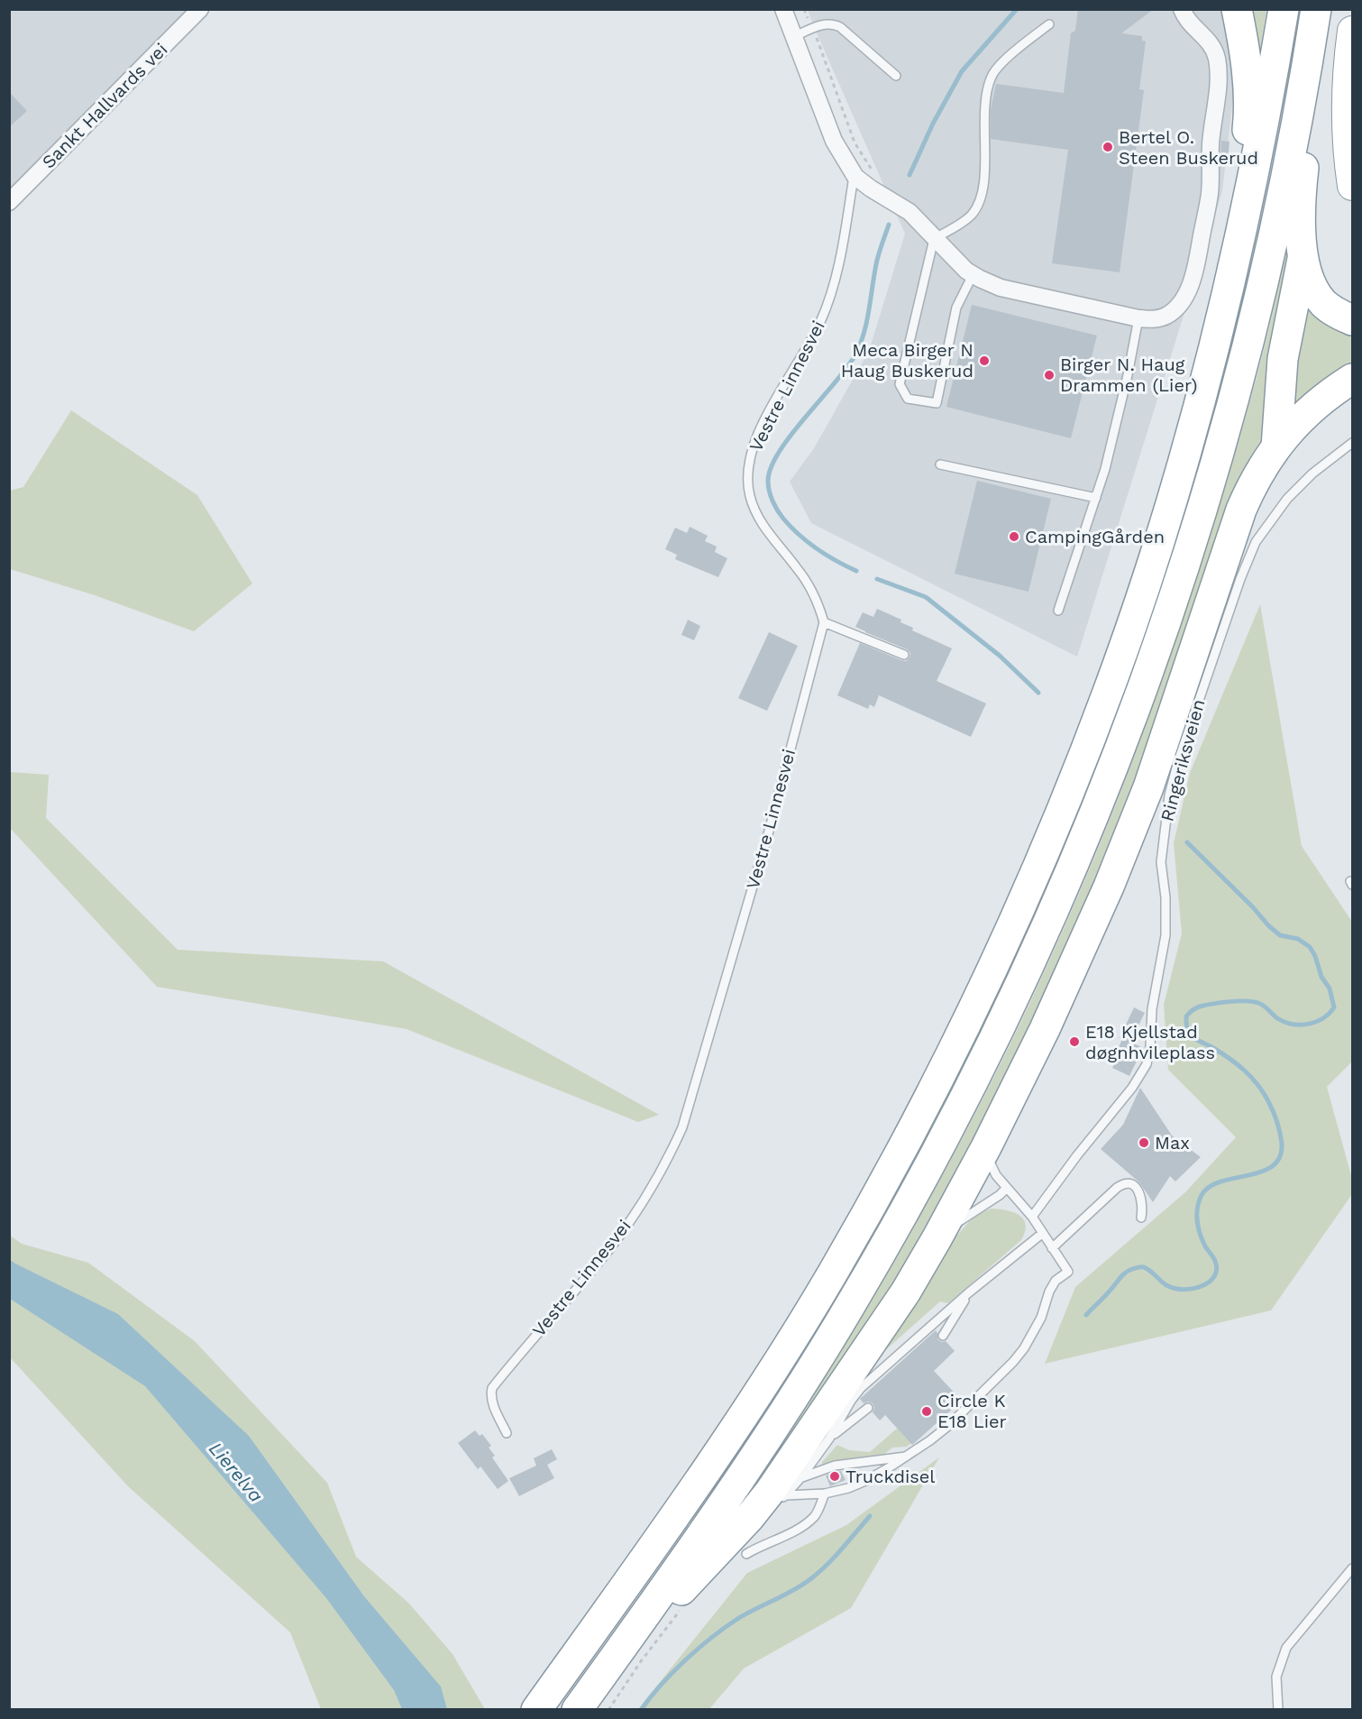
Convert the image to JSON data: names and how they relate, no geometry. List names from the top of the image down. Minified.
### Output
{"streets":{"street":["Sankt Hallvards vei"],"lane":["Vestre Linnesvei","Ringeriksveien"]},"water":["Lierelva"],"places":["Bertel O. Steen Buskerud","Meca Birger N Haug Buskerud","Birger N. Haug Drammen (Lier)","CampingGården","E18 Kjellstad døgnhvileplass","Max","Circle K E18 Lier","Truckdisel"]}
